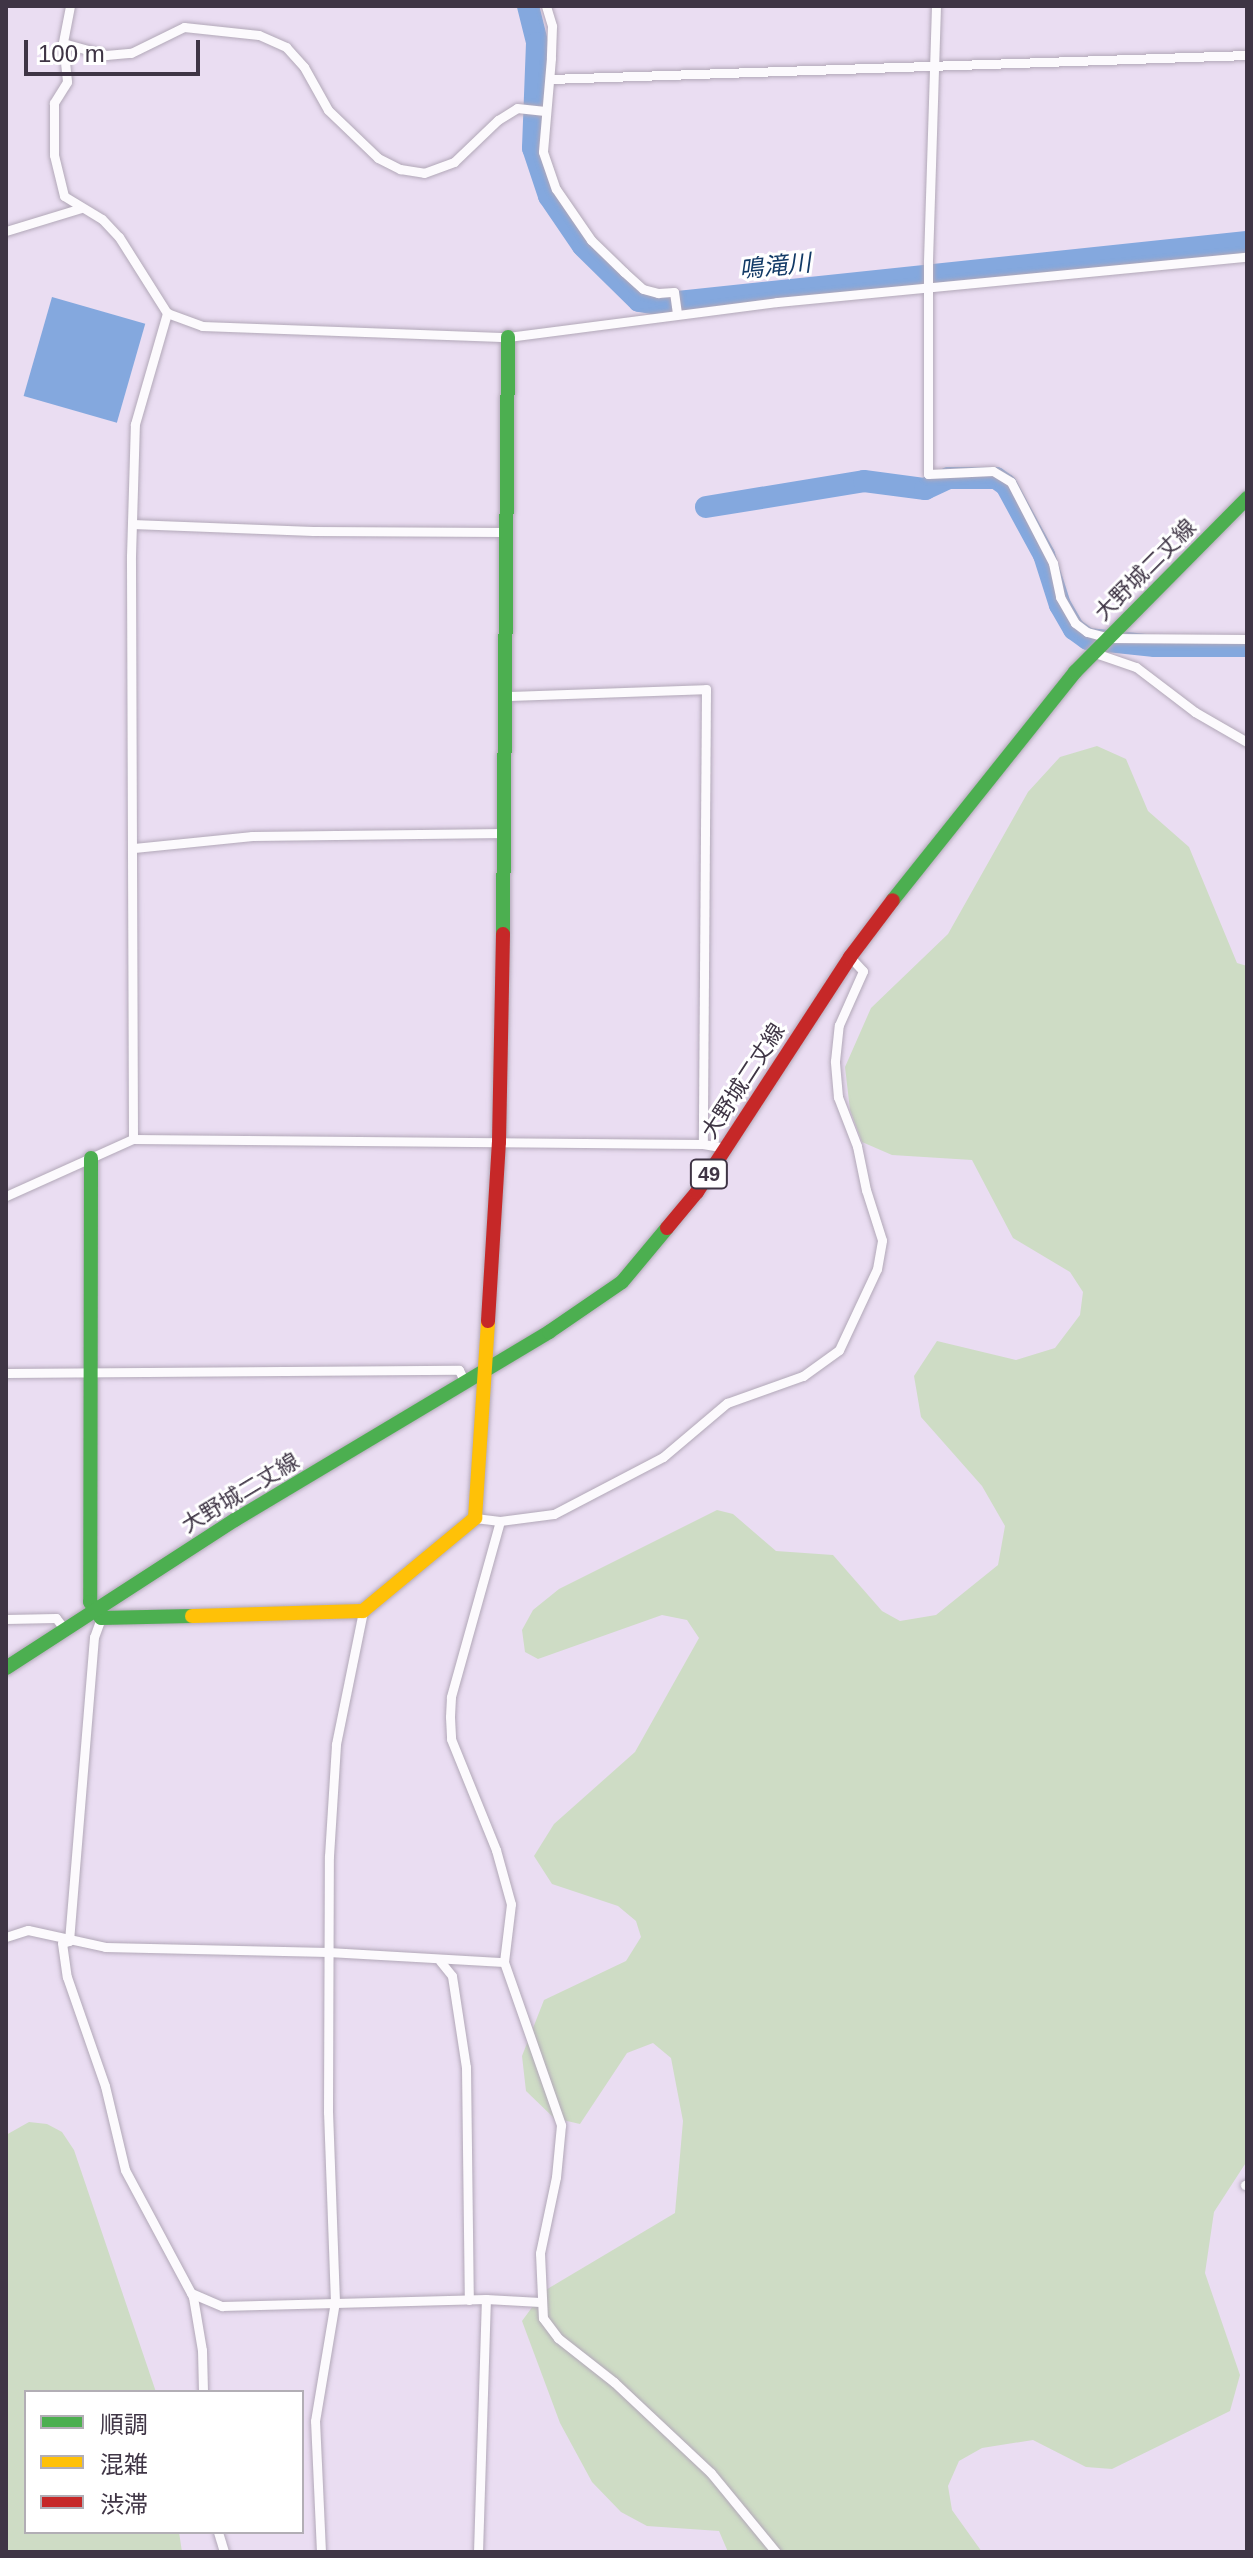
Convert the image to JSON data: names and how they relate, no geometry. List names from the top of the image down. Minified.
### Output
{"streets":{"street":["大野城二丈線","49"]},"water":["鳴滝川"],"legend":["順調","混雑","渋滞"],"scale_bar":"100 m"}
